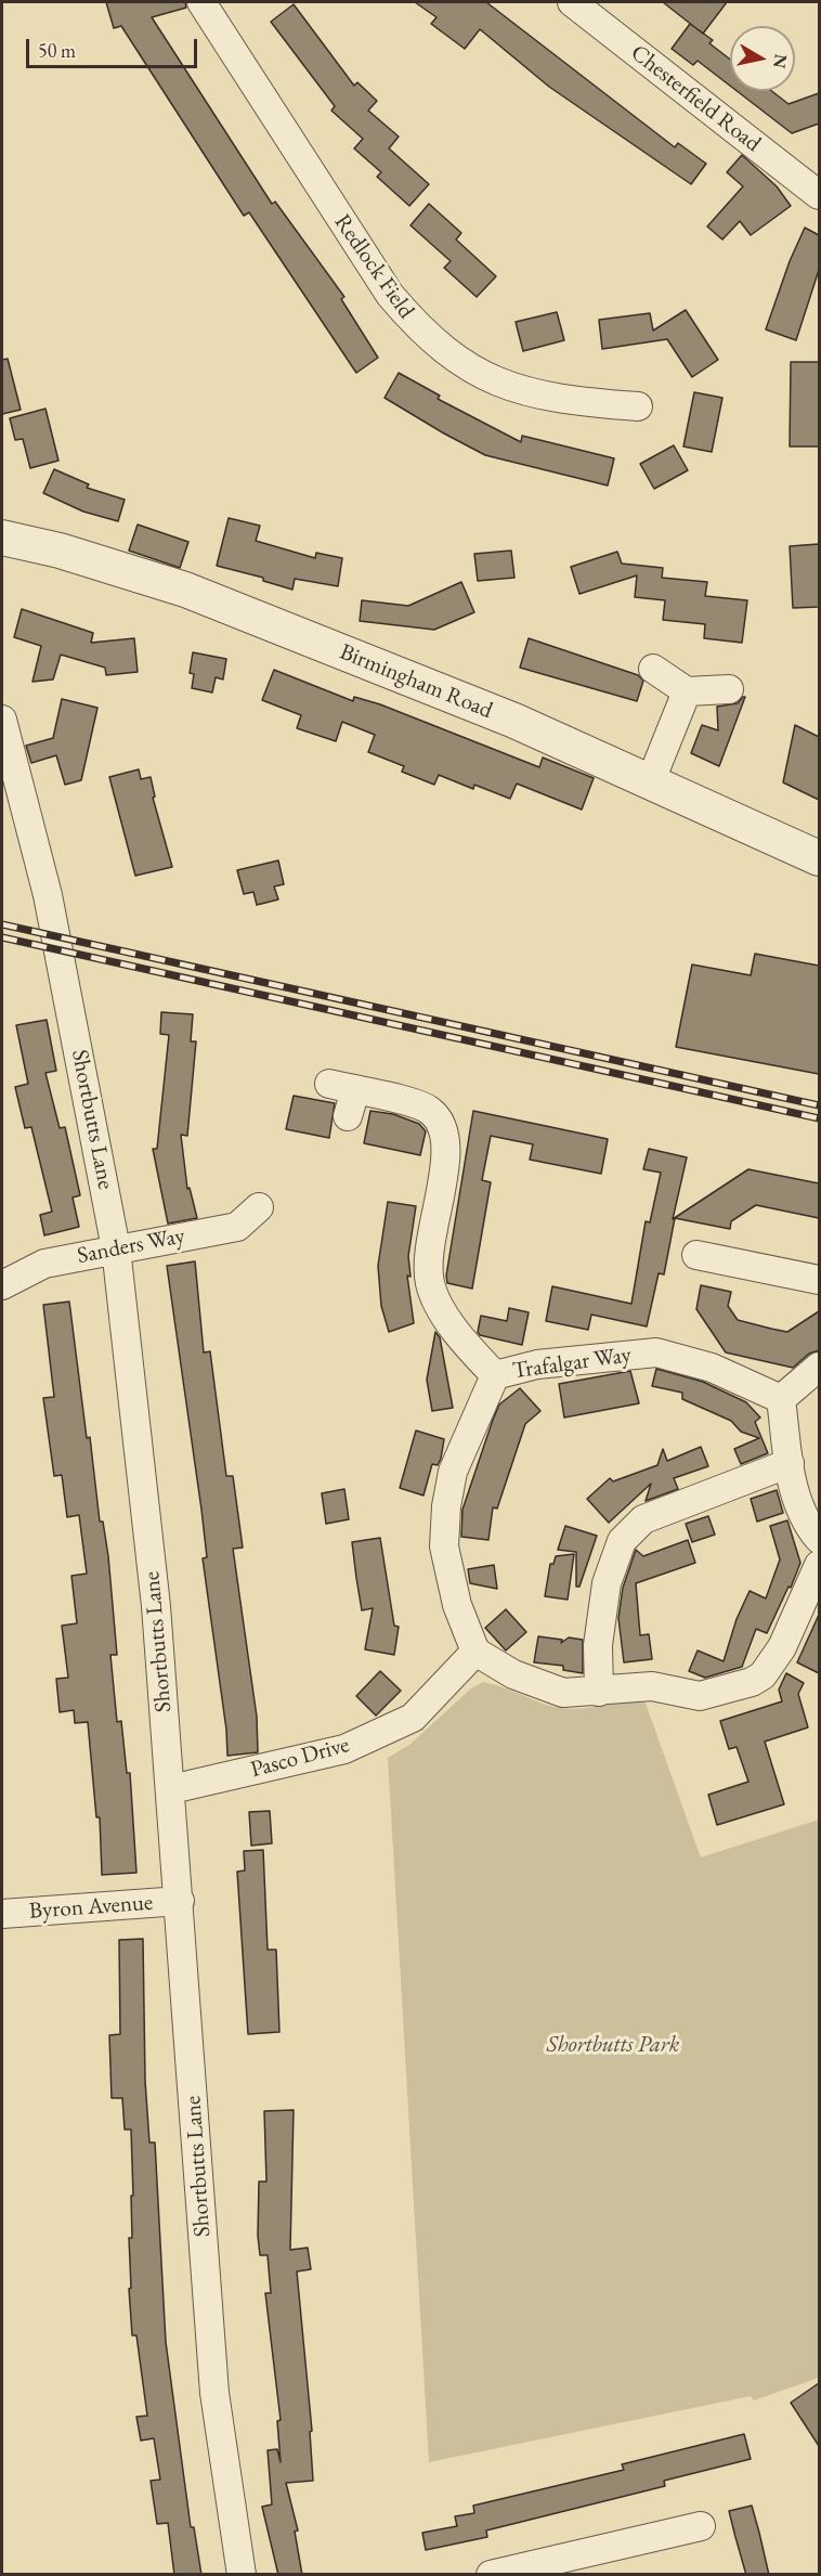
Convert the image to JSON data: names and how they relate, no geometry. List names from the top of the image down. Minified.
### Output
{"streets":{"street":["Chesterfield Road","Redlock Field","Birmingham Road","Shortbutts Lane","Sanders Way","Trafalgar Way","Pasco Drive","Byron Avenue"]},"crossings":[["Shortbutts Lane","Sanders Way"],["Shortbutts Lane","Pasco Drive"],["Shortbutts Lane","Byron Avenue"],["Trafalgar Way","Pasco Drive"]],"parks":["Shortbutts Park"],"scale_bar":"50 m","north":"right"}
